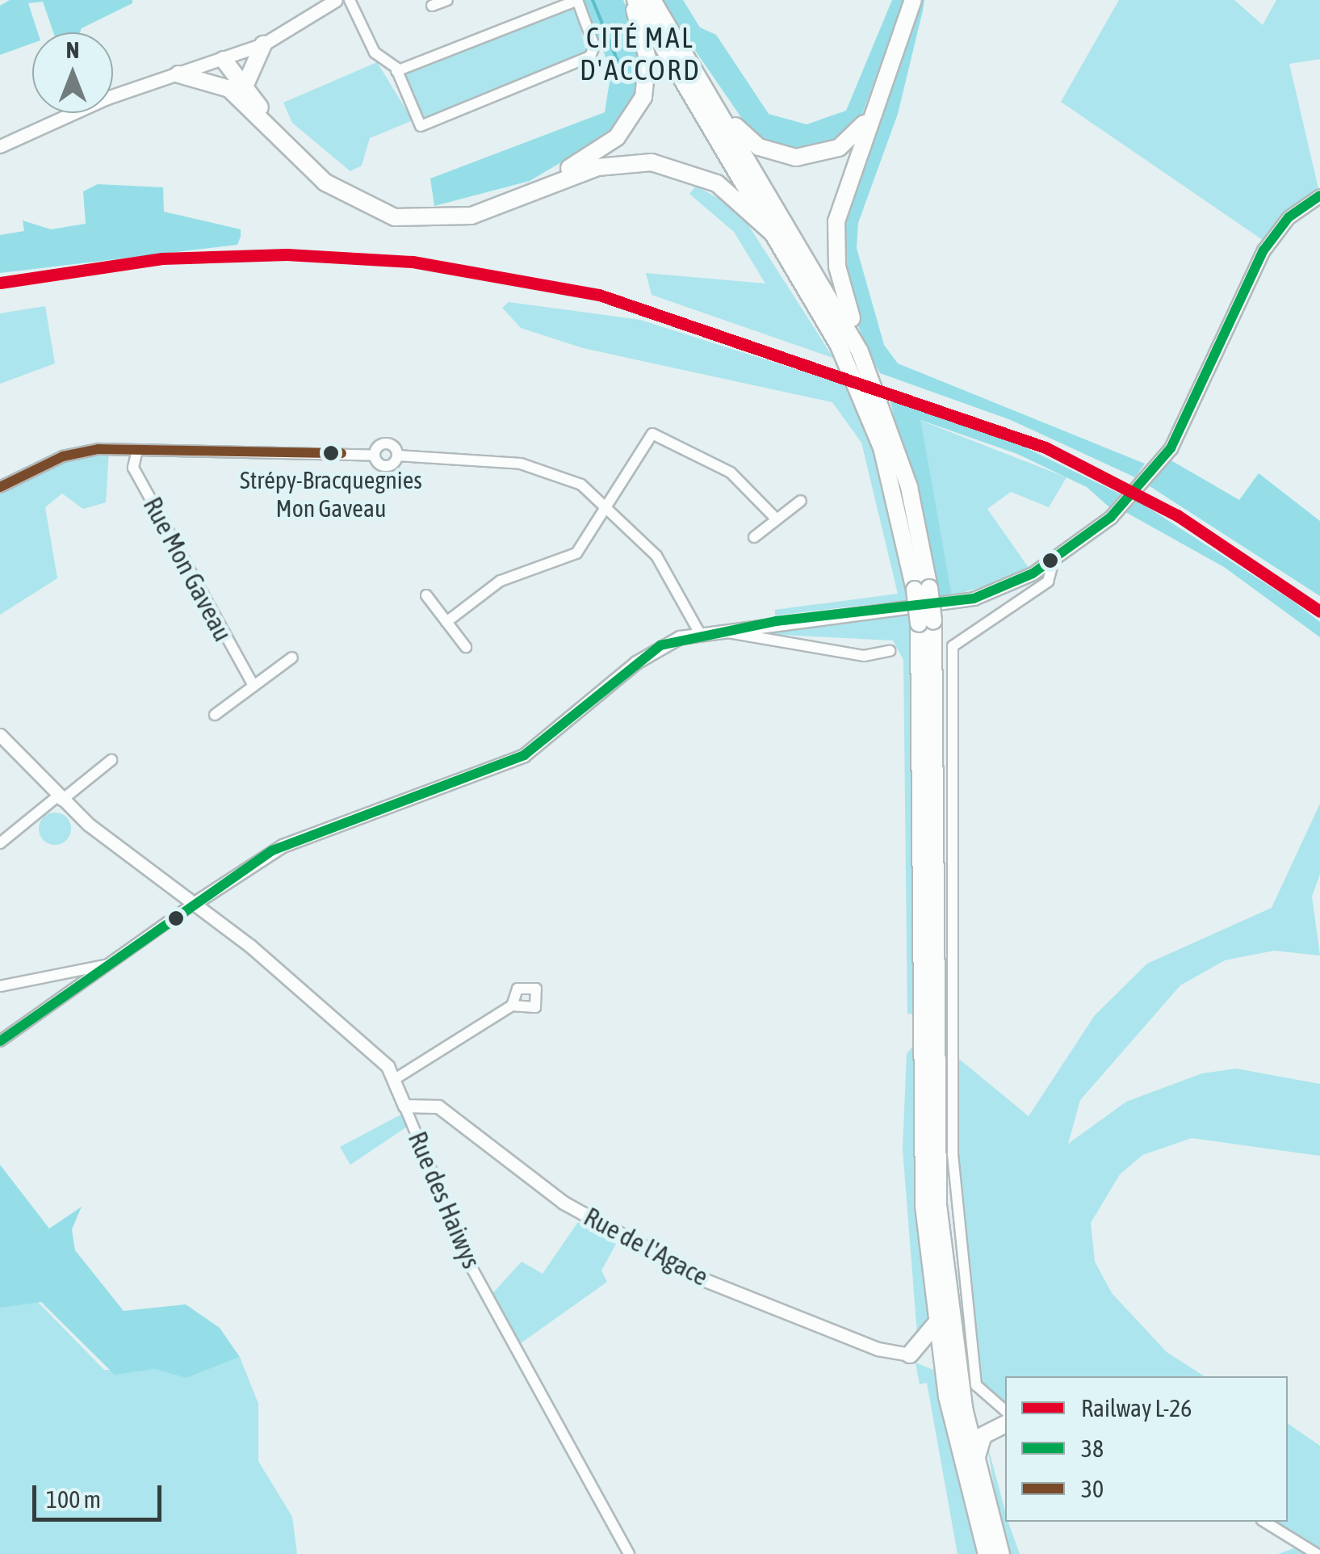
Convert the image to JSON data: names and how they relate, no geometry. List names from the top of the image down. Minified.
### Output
{"streets":{"street":["Rue Mon Gaveau","Rue des Haiwys","Rue de l'Agace"]},"crossings":[["Rue des Haiwys","Rue de l'Agace"]],"districts":["CITÉ MAL D'ACCORD"],"places":["Strépy-Bracquegnies Mon Gaveau"],"lines":["transit line 38","rail line L-26","transit line 30"],"legend":["Railway L-26","38","30"],"scale_bar":"100 m","north":"top"}
